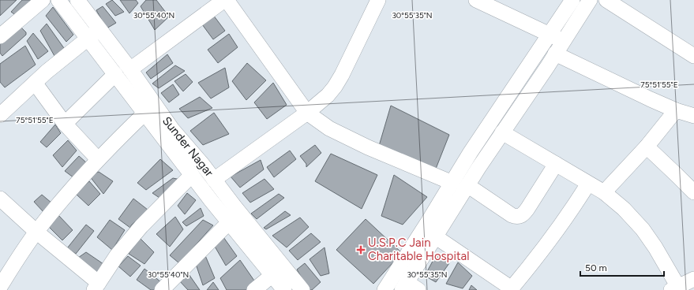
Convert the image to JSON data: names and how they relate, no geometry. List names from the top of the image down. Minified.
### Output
{"streets":{"street":["Sunder Nagar"]},"places":{"health":["U.S.P.C Jain Charitable Hospital"]},"scale_bar":"50 m","coordinates":["30°55'40\"N","30°55'35\"N","75°51'55\"E"]}
